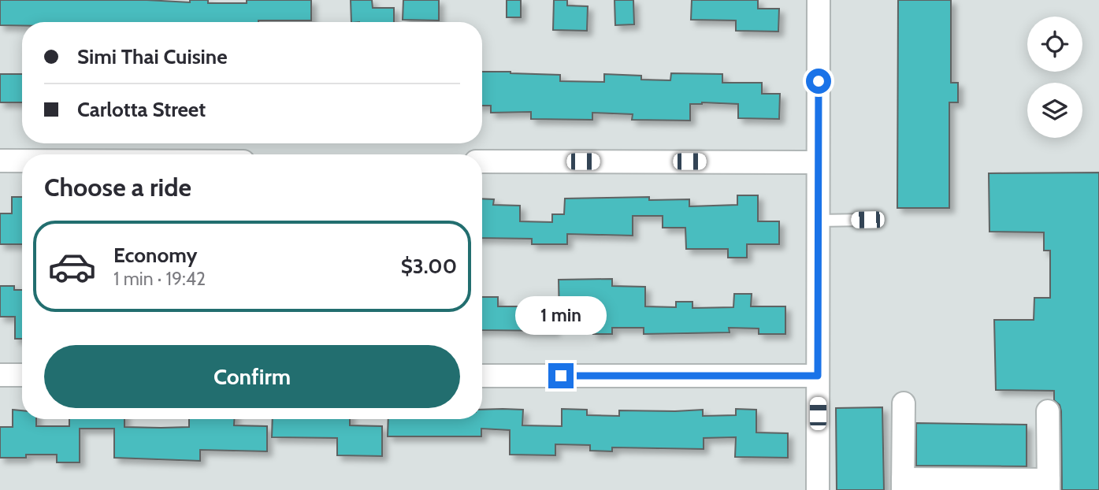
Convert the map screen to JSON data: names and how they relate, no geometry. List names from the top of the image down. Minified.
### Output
{"page":{"banner":["Simi Thai Cuisine","Carlotta Street"],"heading":"Choose a ride","list":[{"name":"Economy","note":"1 min · 19:42","value":"$3.00"}],"bubble":"1 min","buttons":"Confirm"}}
